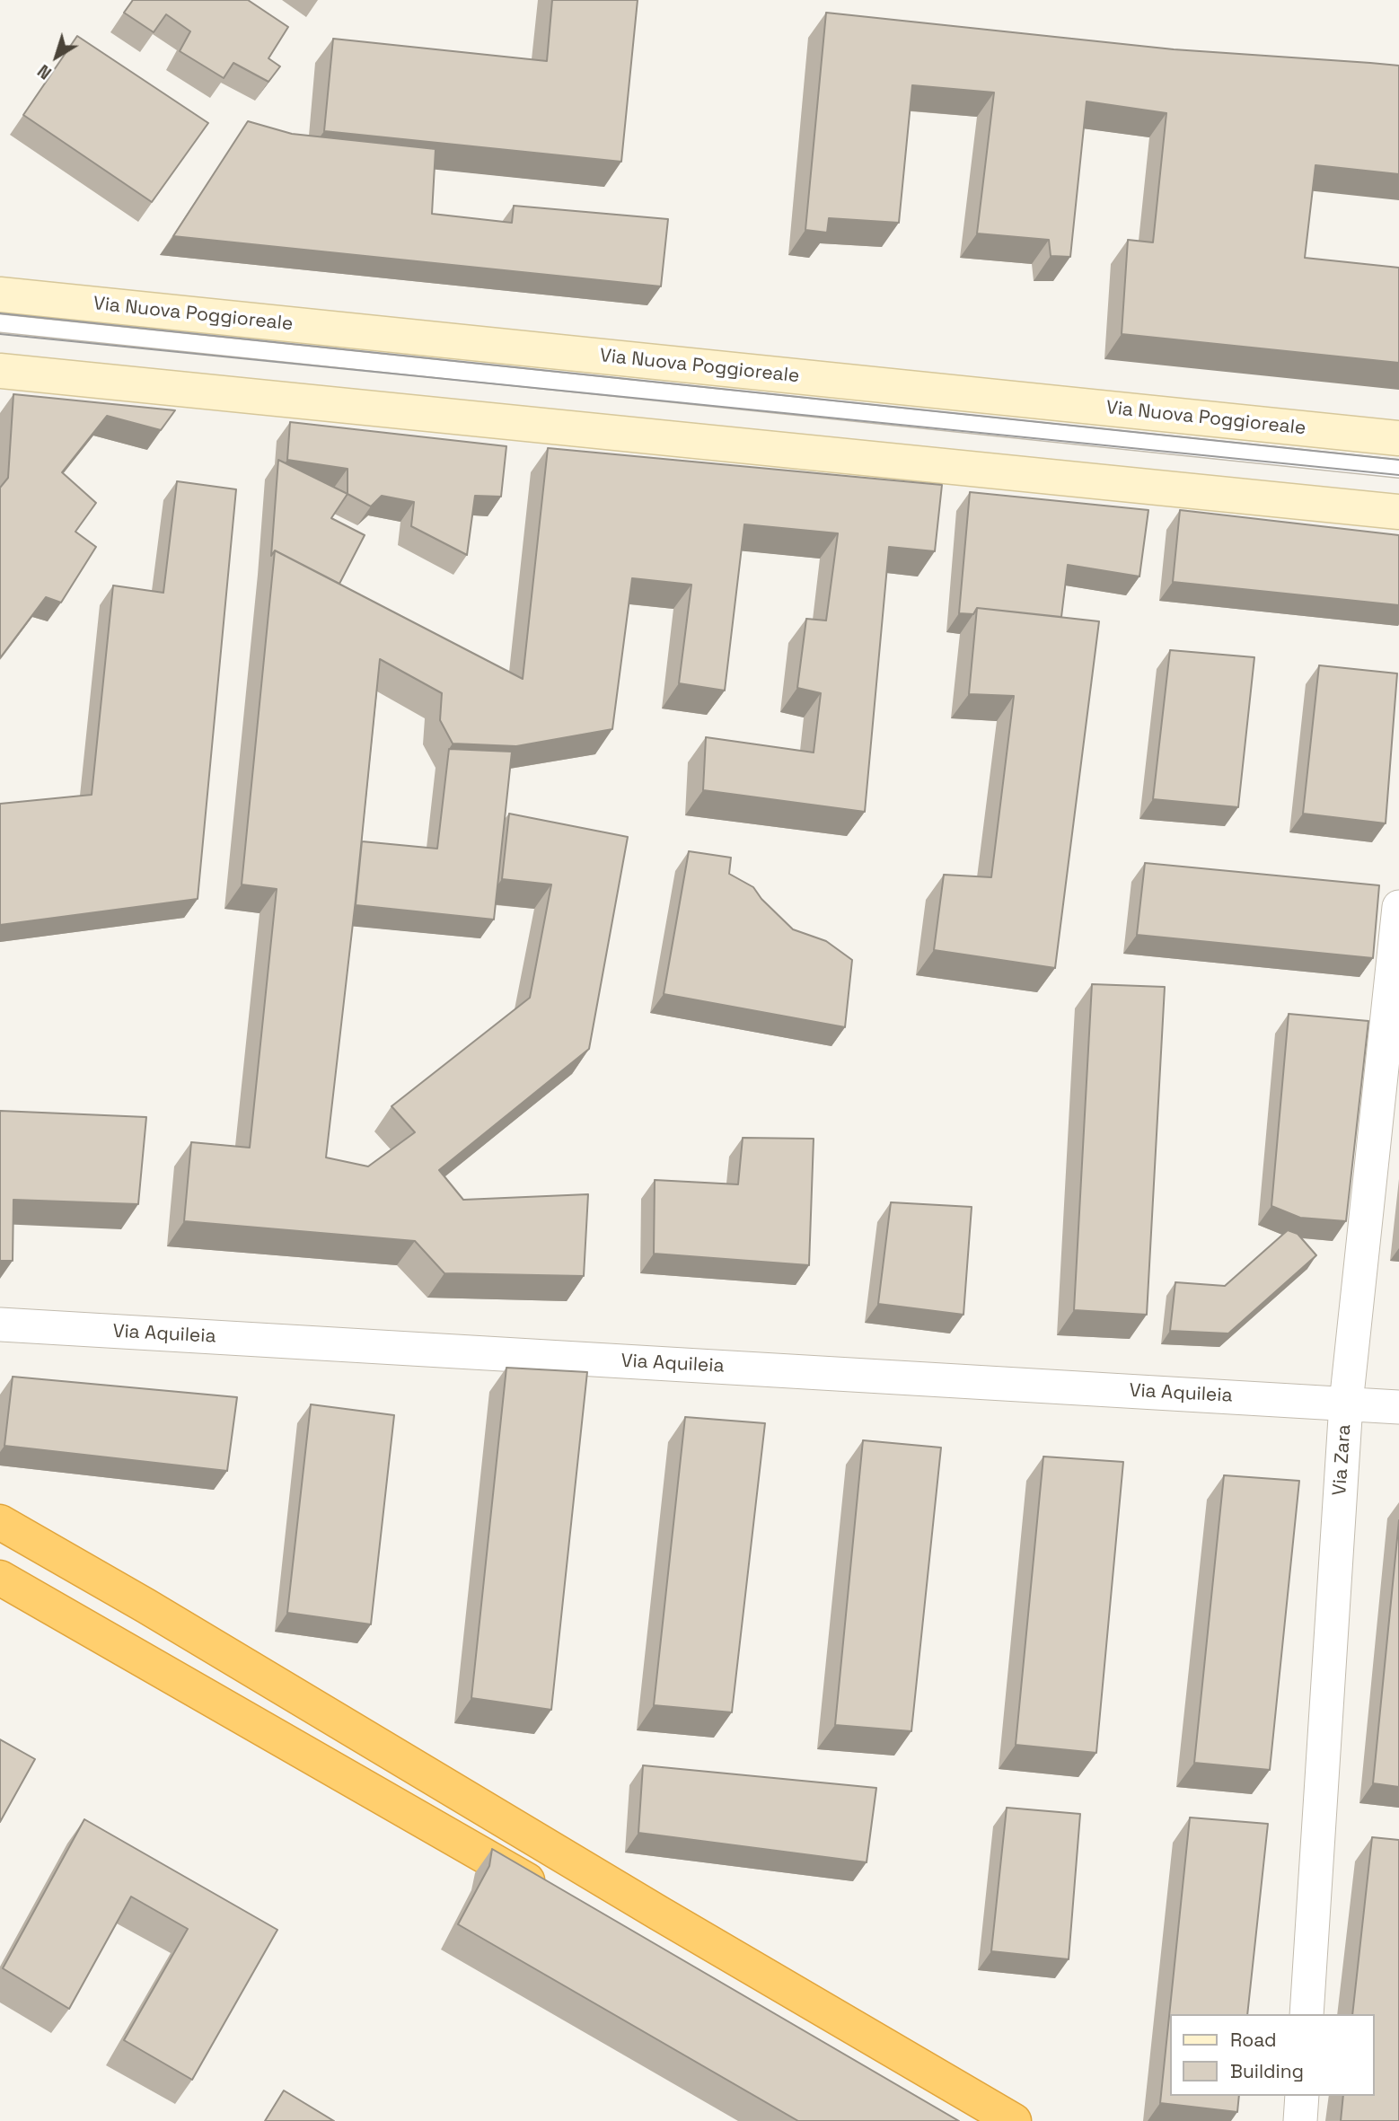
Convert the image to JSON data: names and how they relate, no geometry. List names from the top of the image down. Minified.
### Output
{"streets":{"main road":["Via Nuova Poggioreale"],"street":["Via Aquileia","Via Zara"]},"crossings":[["Via Aquileia","Via Zara"]],"legend":["Road","Building"],"north":"bottom left"}
